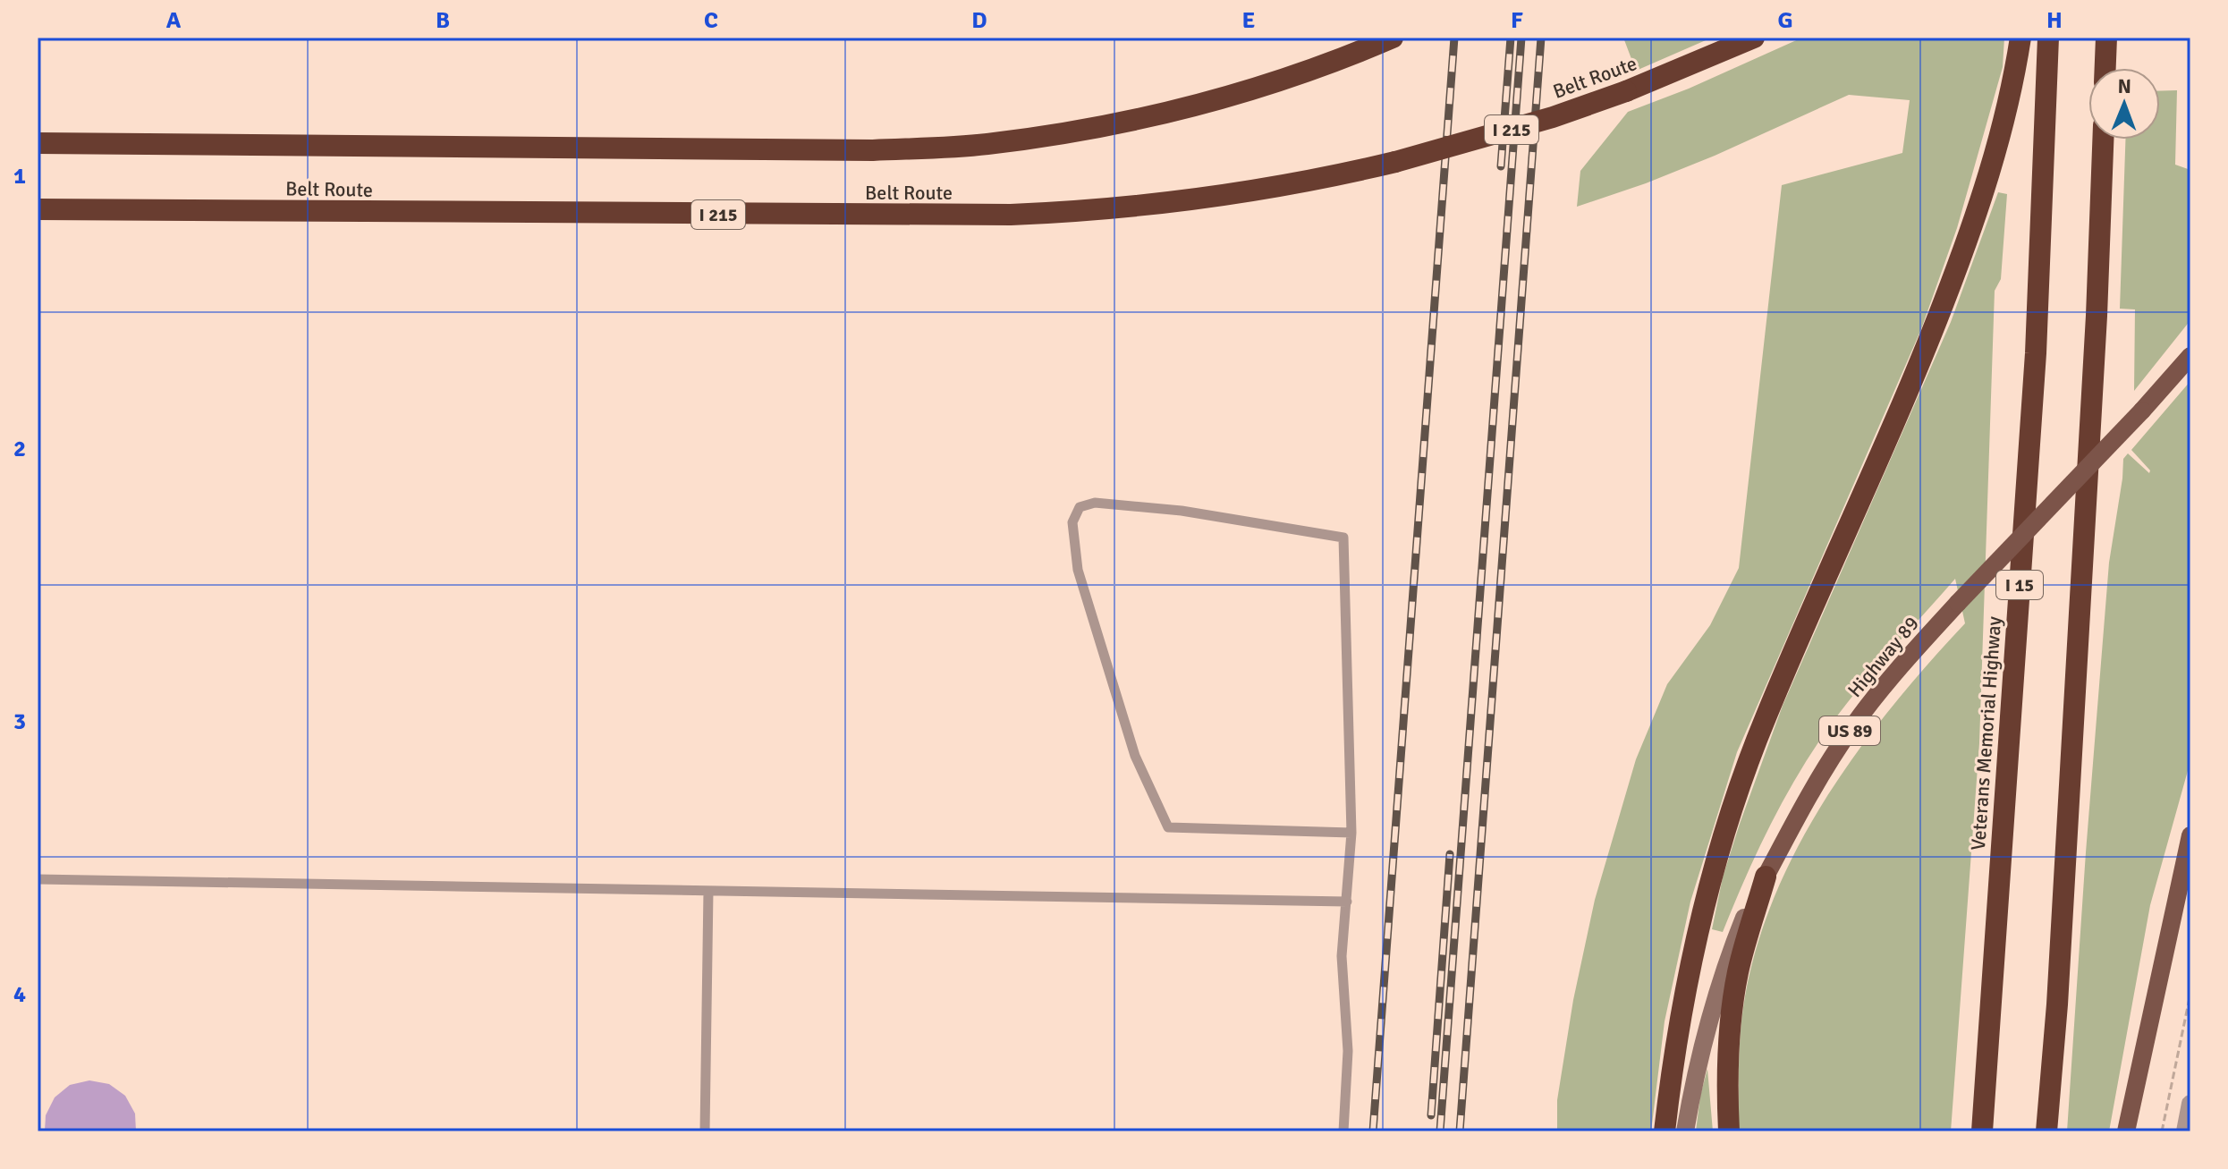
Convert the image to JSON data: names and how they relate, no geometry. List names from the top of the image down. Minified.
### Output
{"streets":{"highway":["Belt Route","I 215","I 15","Veterans Memorial Highway"],"main road":["Highway 89","US 89"]},"north":"top","grid":{"columns":["A","B","C","D","E","F","G","H"],"rows":["1","2","3","4"]}}
